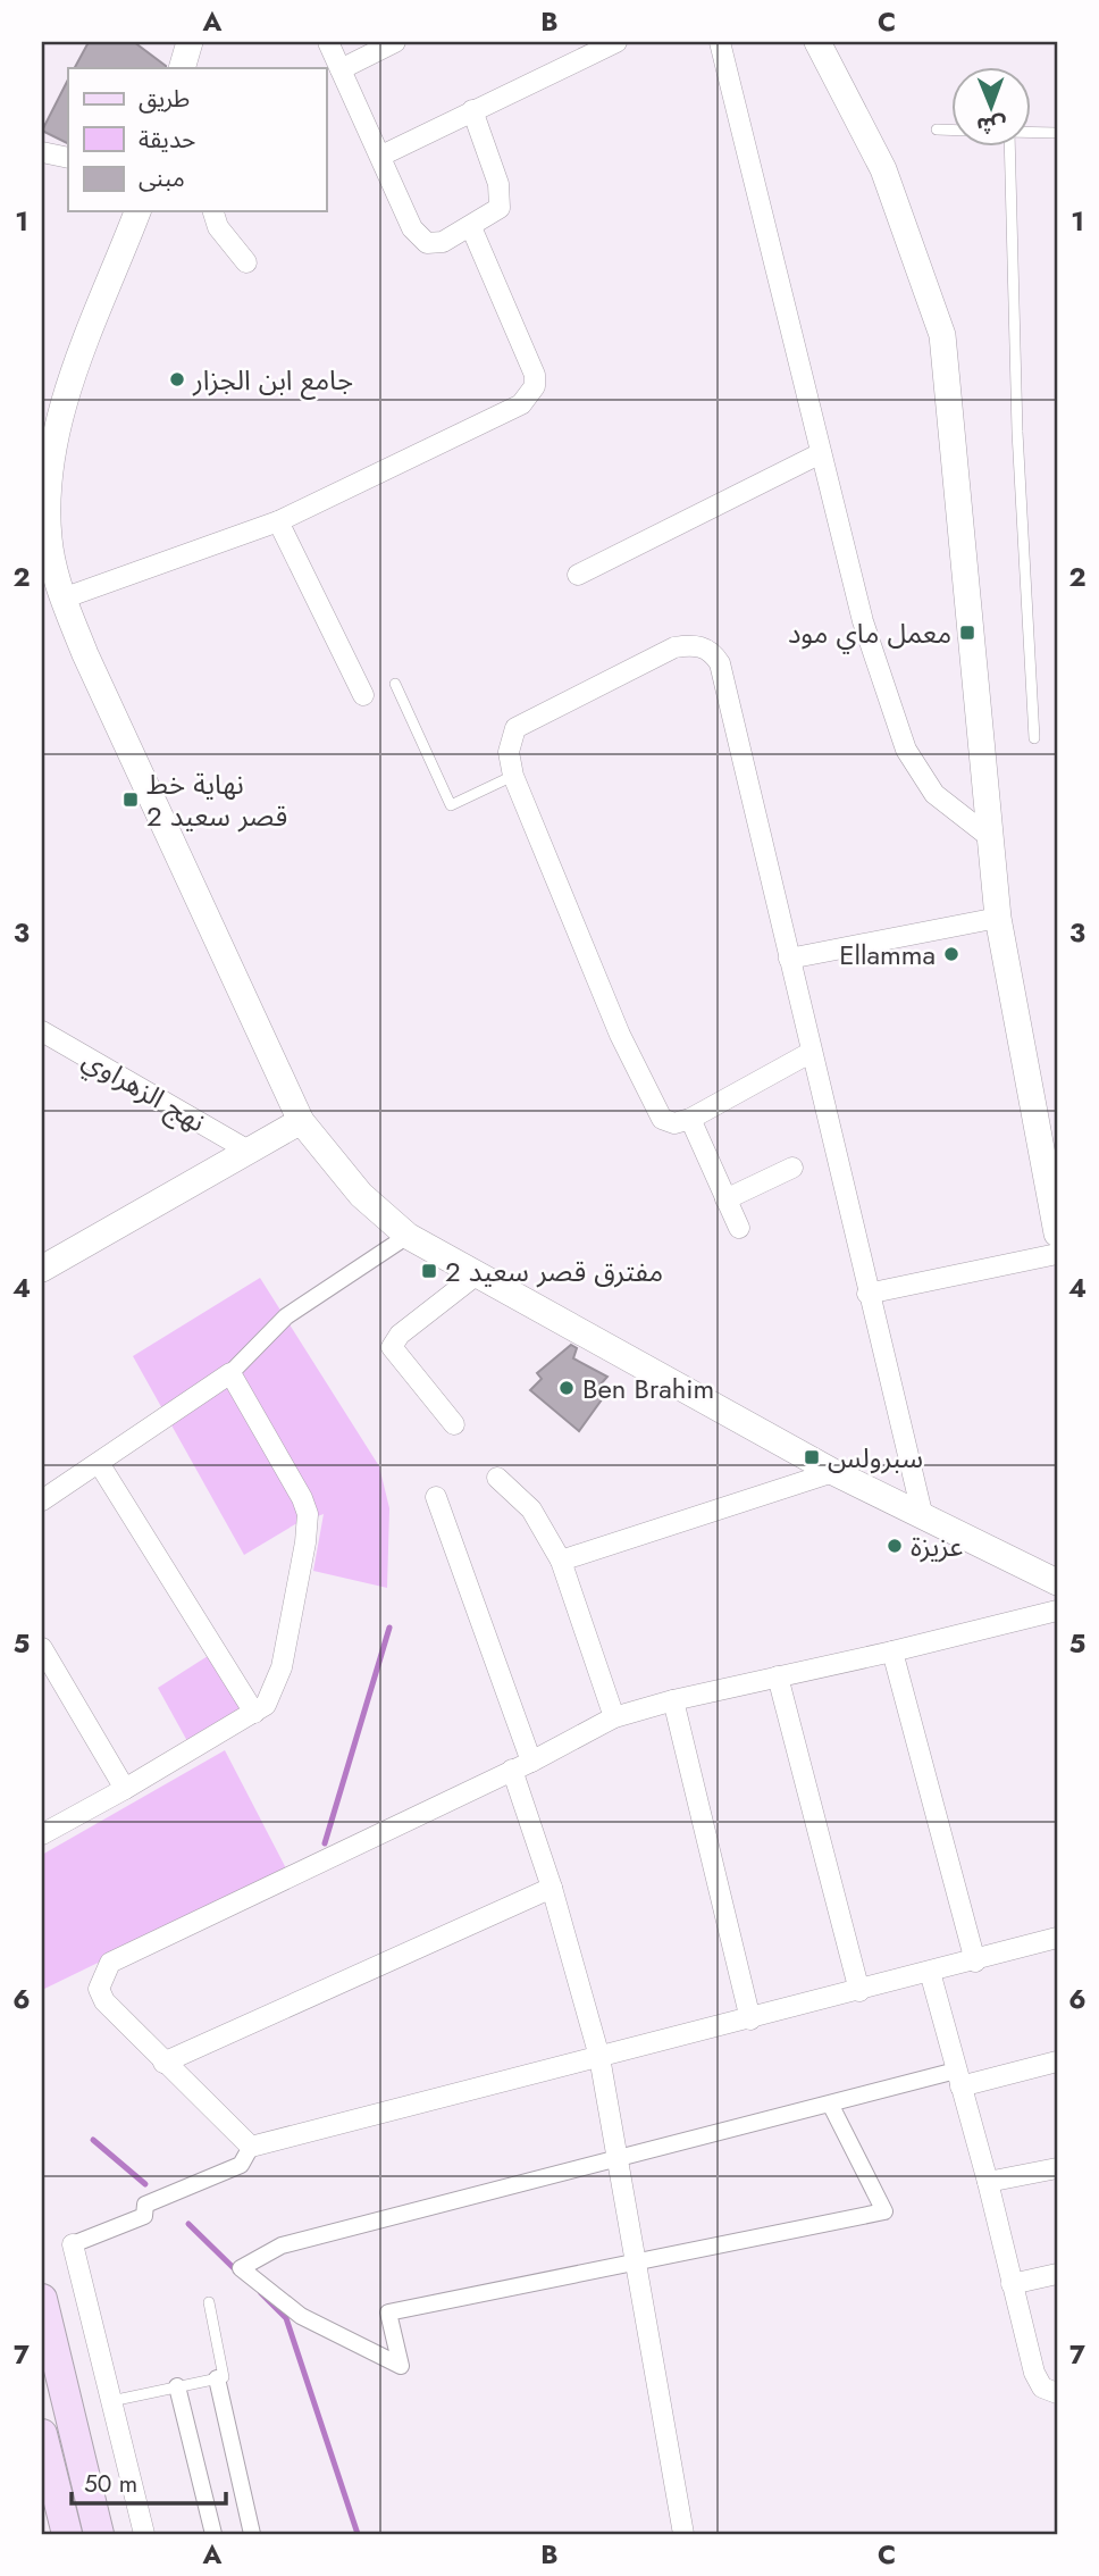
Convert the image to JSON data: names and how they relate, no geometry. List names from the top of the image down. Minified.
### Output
{"streets":{"street":["نهج الزهراوي"]},"places":{"other":["جامع ابن الجزار","Ellamma","Ben Brahim","عزيزة"],"transit":["معمل ماي مود","نهاية خط قصر سعيد 2","مفترق قصر سعيد 2","سبرولس"]},"legend":["طريق","حديقة","مبنى"],"scale_bar":"50 m","north":"bottom","grid":{"columns":["A","B","C"],"rows":["1","2","3","4","5","6","7"]}}
